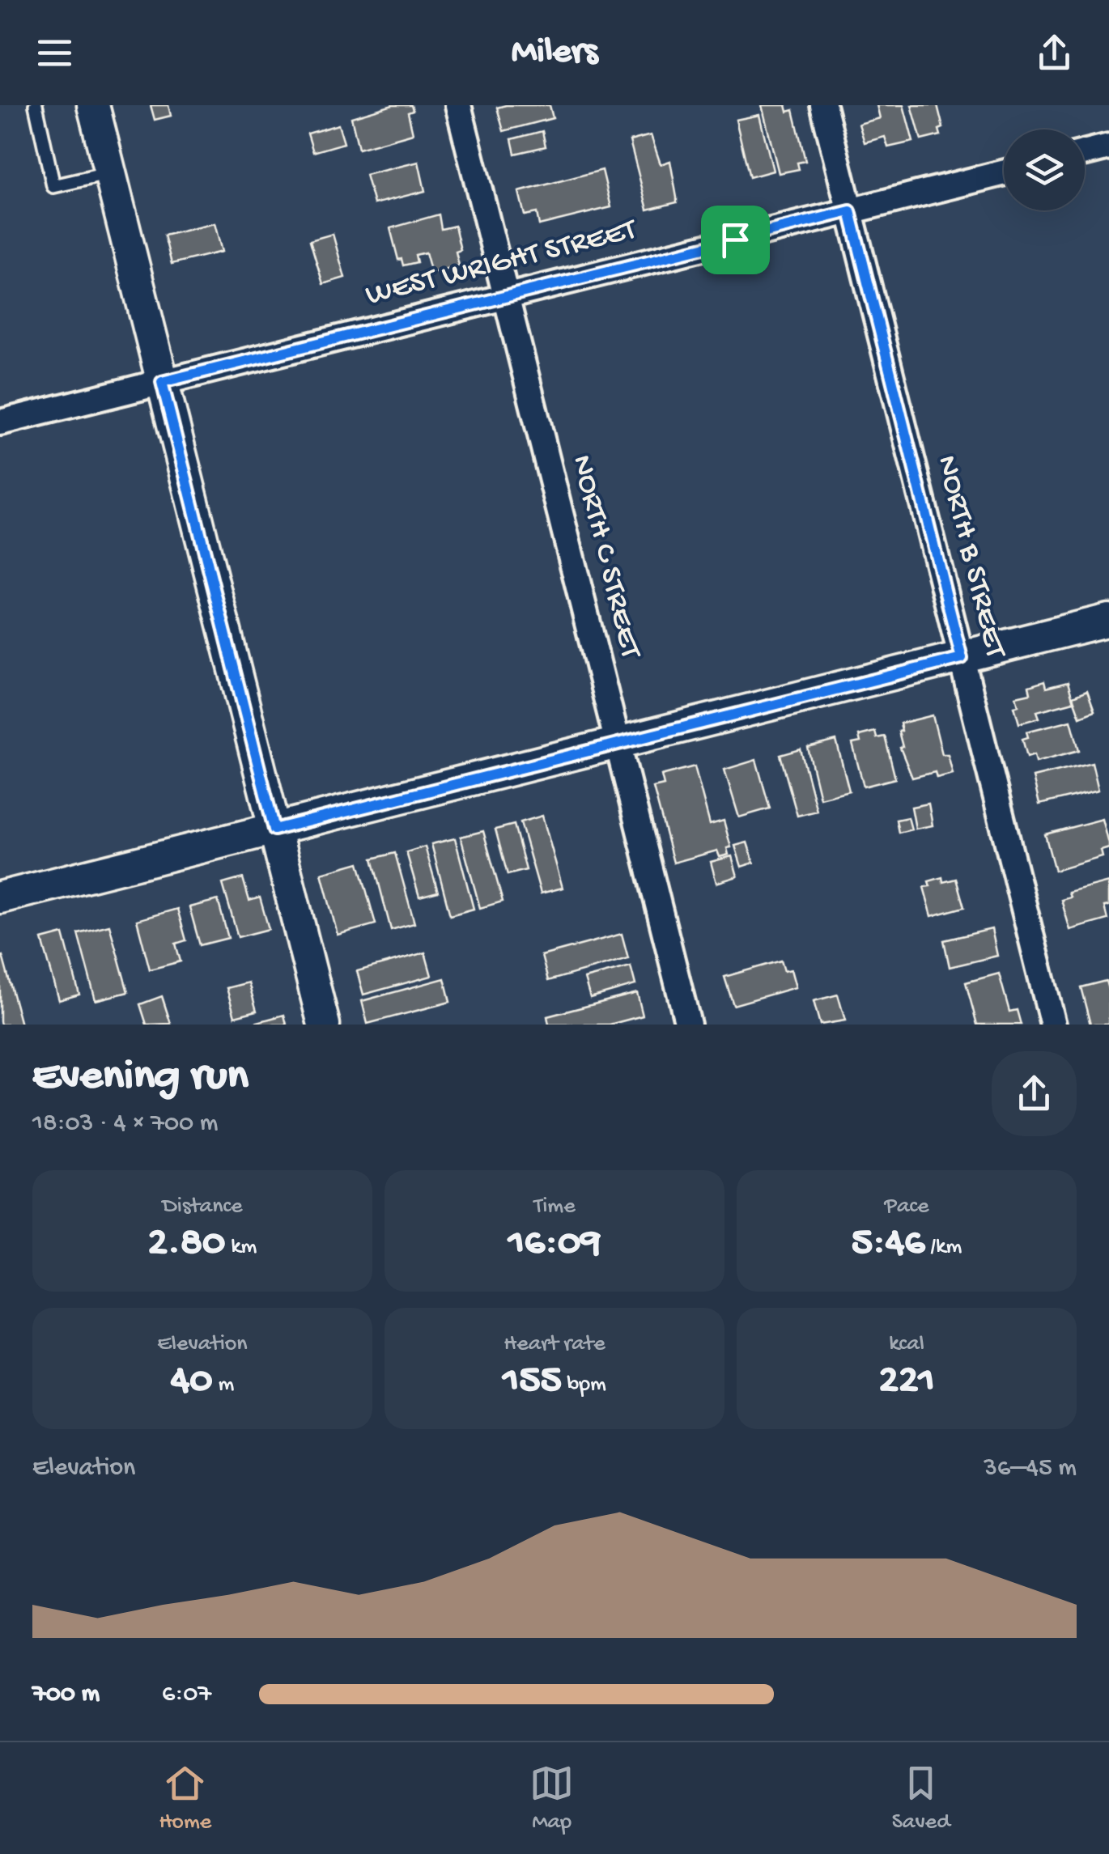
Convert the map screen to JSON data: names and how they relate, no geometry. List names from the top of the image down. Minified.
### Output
{"streets":{"street":["WEST WRIGHT STREET","NORTH C STREET","NORTH B STREET"]},"crossings":[["WEST WRIGHT STREET","NORTH C STREET"],["WEST WRIGHT STREET","NORTH B STREET"]],"page":{"header":"Milers","heading":["Evening run","18:03 · 4 × 700 m"],"stats":[["Distance","2.80 km"],["Time","16:09"],["Pace","5:46 /km"],["Elevation","40 m"],["Heart rate","155 bpm"],["kcal","221"]],"chart":["Elevation","36–45 m"],"list":[{"name":"700 m","note":"6:07"}],"tabs":["Home","Map","Saved"]}}
